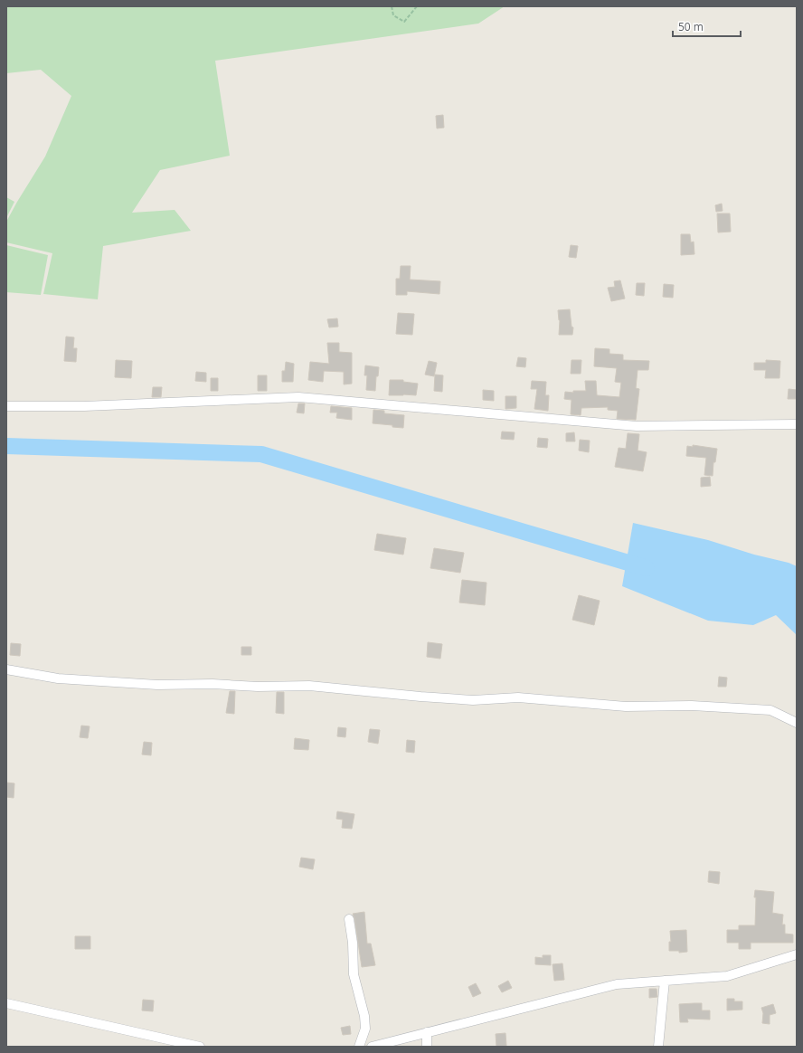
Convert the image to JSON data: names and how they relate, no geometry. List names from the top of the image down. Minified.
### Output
{"scale_bar":"50 m"}
